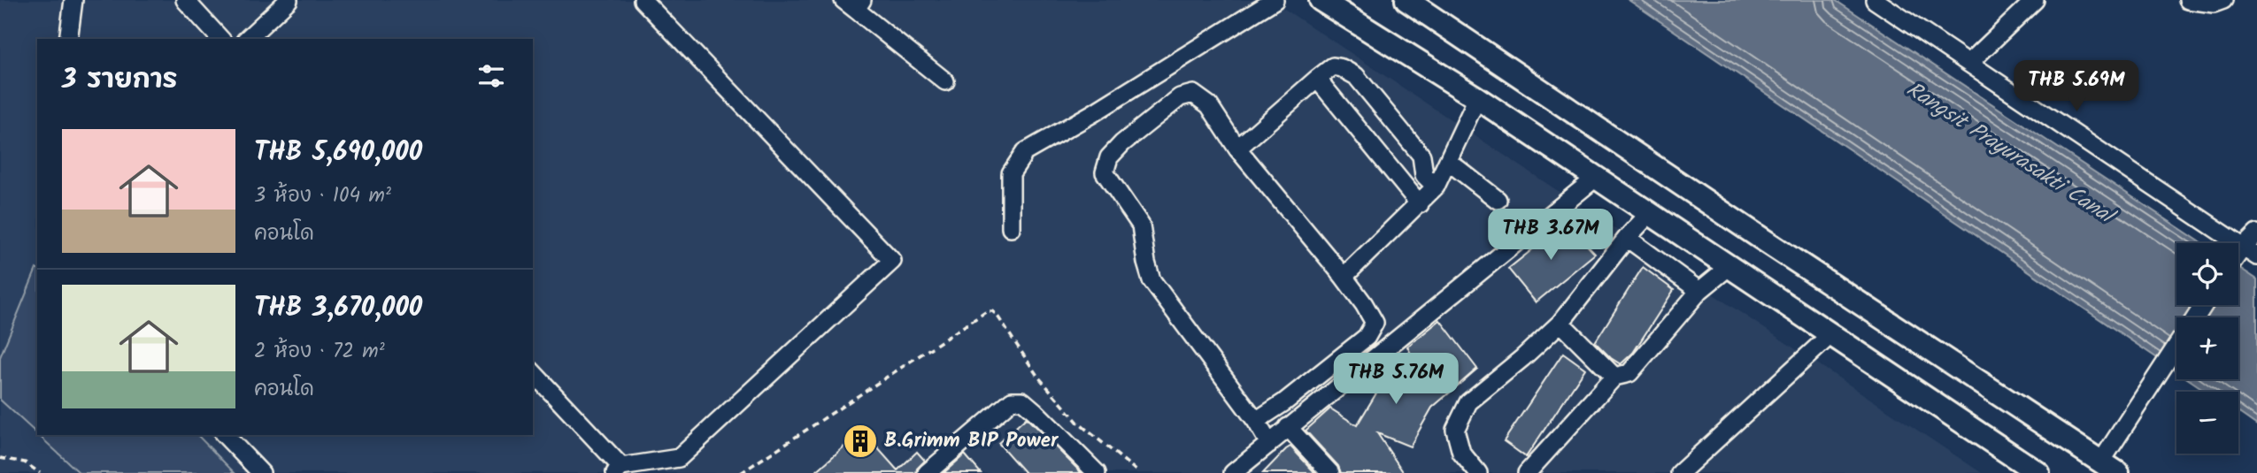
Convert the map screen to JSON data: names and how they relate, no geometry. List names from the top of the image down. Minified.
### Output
{"water":["Rangsit Prayurasakti Canal"],"places":{"building":["B.Grimm BIP Power"]},"page":{"heading":"3 รายการ","price":["THB 5.69M","THB 3.67M","THB 5.76M"],"list":[{"name":"THB 5,690,000","note":"3 ห้อง · 104 m² · คอนโด"},{"name":"THB 3,670,000","note":"2 ห้อง · 72 m² · คอนโด"}],"map_buttons":["+","−"]}}
